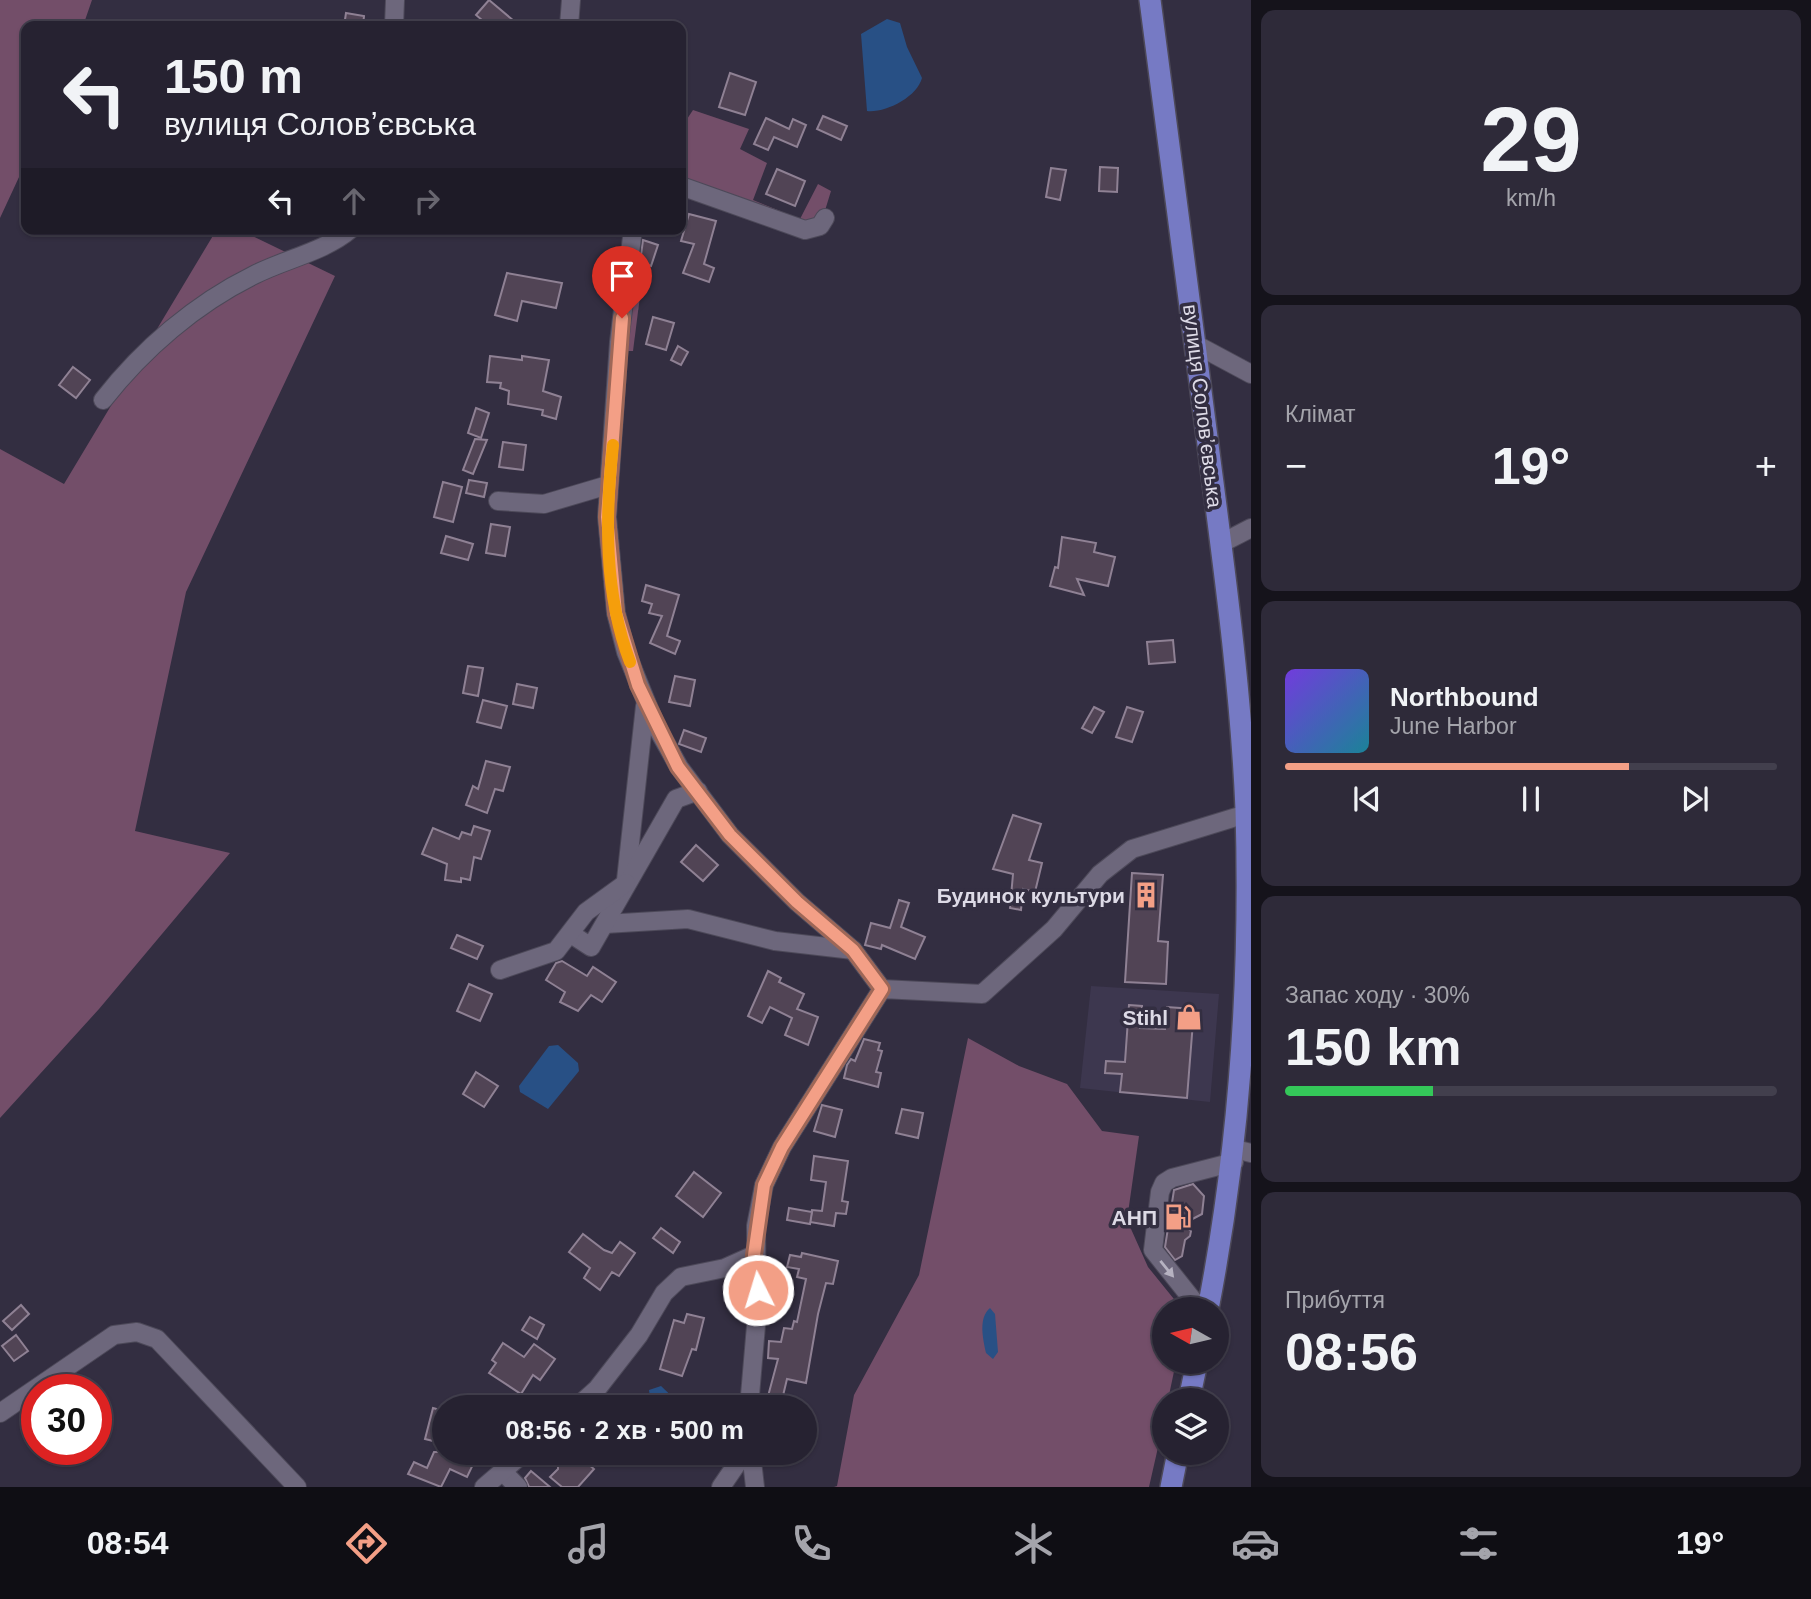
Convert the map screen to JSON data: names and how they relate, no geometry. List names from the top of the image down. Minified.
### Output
{"streets":{"main road":["вулиця Соловʼєвська"]},"places":{"building":["Будинок культури"],"shop":["Stihl"],"fuel station":["АНП"]},"north":"left","page":{"tile":[["29","km/h"],"Клімат",["Запас ходу · 30%","150 km"],["Прибуття","08:56"]],"turn":["150 m","вулиця Соловʼєвська"],"heat":["−","19°","+"],"song":["Northbound","June Harbor"],"limit":"30","trip":"08:56 · 2 хв · 500 m","tabs":["08:54","19°"]}}
